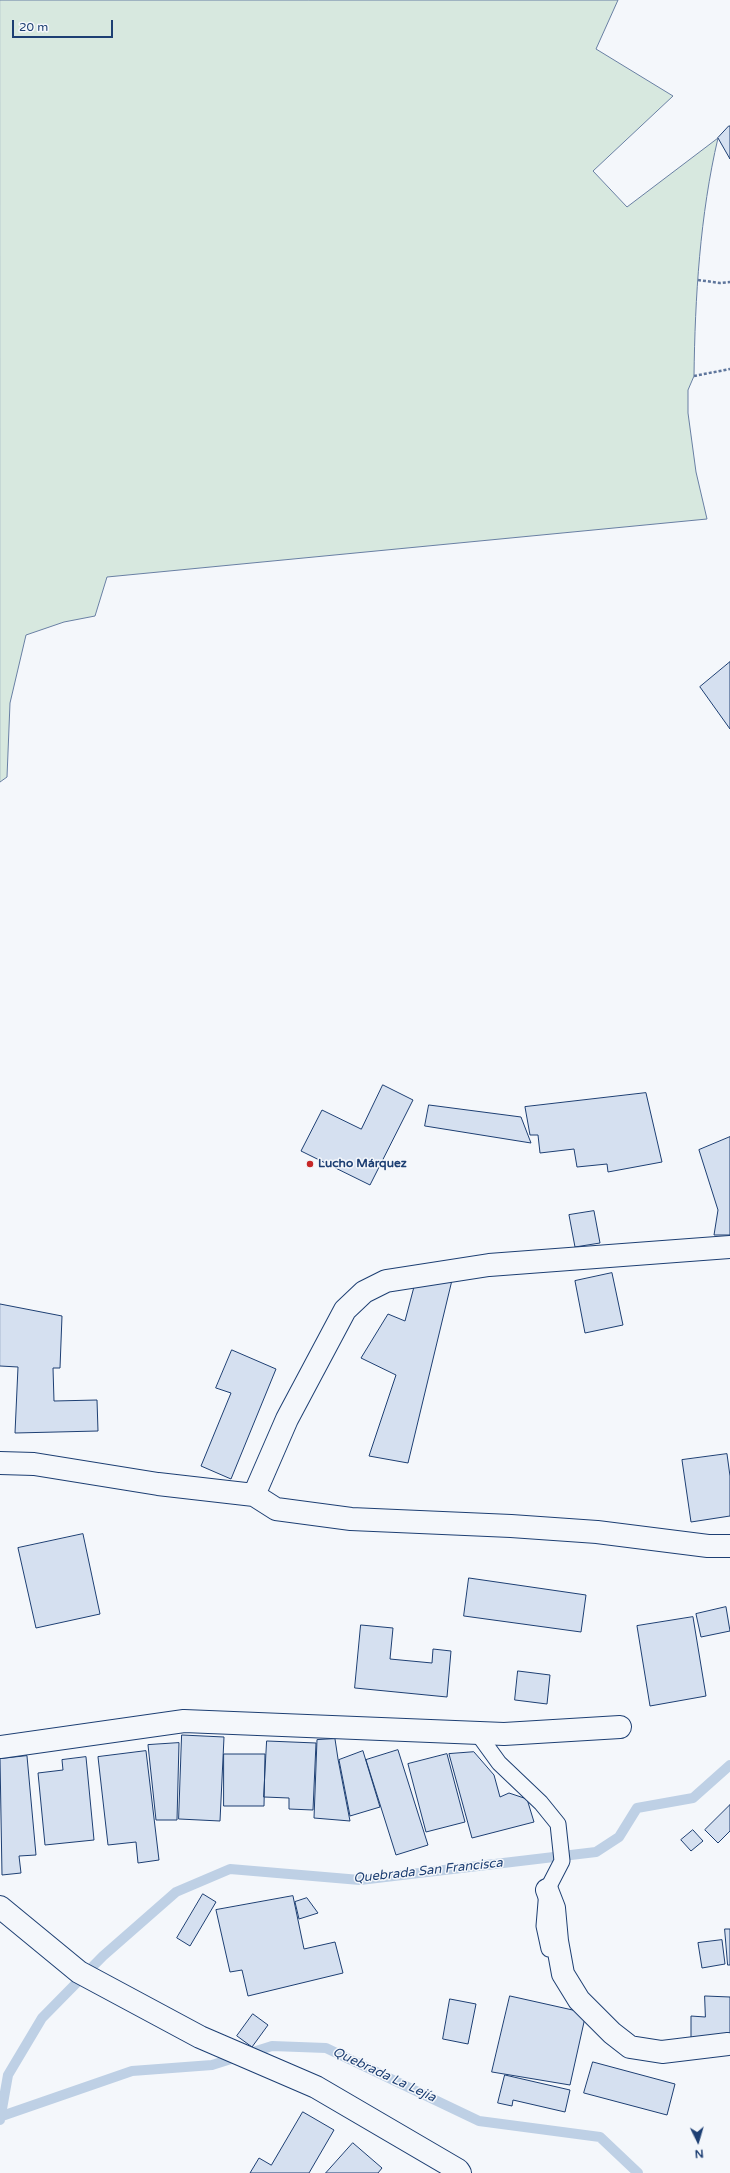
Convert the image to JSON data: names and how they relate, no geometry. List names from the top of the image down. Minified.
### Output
{"water":["Quebrada San Francisca","Quebrada La Lejía"],"places":["Lucho Márquez"],"scale_bar":"20 m","north":"bottom"}
